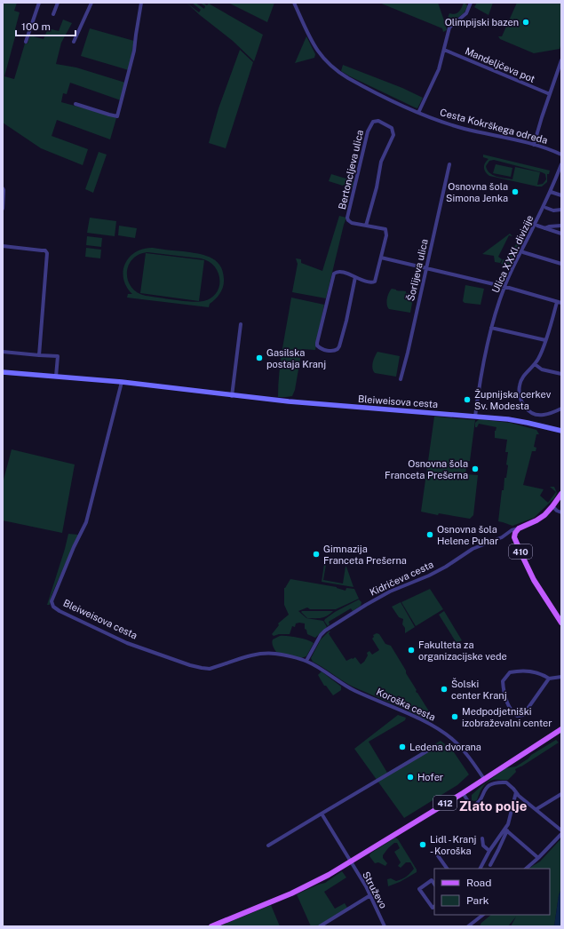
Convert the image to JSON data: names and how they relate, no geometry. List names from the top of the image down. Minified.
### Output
{"streets":{"main road":["Bleiweisova cesta","410","Kidričeva cesta","412"],"street":["Mandeljčeva pot","Cesta Kokrškega odreda","Bertoncljeva ulica","Ulica XXXI. divizije","Šorlijeva ulica","Koroška cesta","Struževo"]},"crossings":[["Ulica XXXI. divizije","Bleiweisova cesta"],["Bleiweisova cesta","Kidričeva cesta"],["Bleiweisova cesta","Koroška cesta"],["410","Kidričeva cesta"],["Kidričeva cesta","Koroška cesta"],["Koroška cesta","412"],["412","Struževo"]],"districts":["Zlato polje"],"places":["Olimpijski bazen","Osnovna šola Simona Jenka","Gasilska postaja Kranj","Župnijska cerkev Sv. Modesta","Osnovna šola Franceta Prešerna","Osnovna šola Helene Puhar","Gimnazija Franceta Prešerna","Fakulteta za organizacijske vede","Šolski center Kranj","Medpodjetniški izobraževalni center","Ledena dvorana","Hofer","Lidl - Kranj - Koroška"],"legend":["Road","Park"],"scale_bar":"100 m"}
